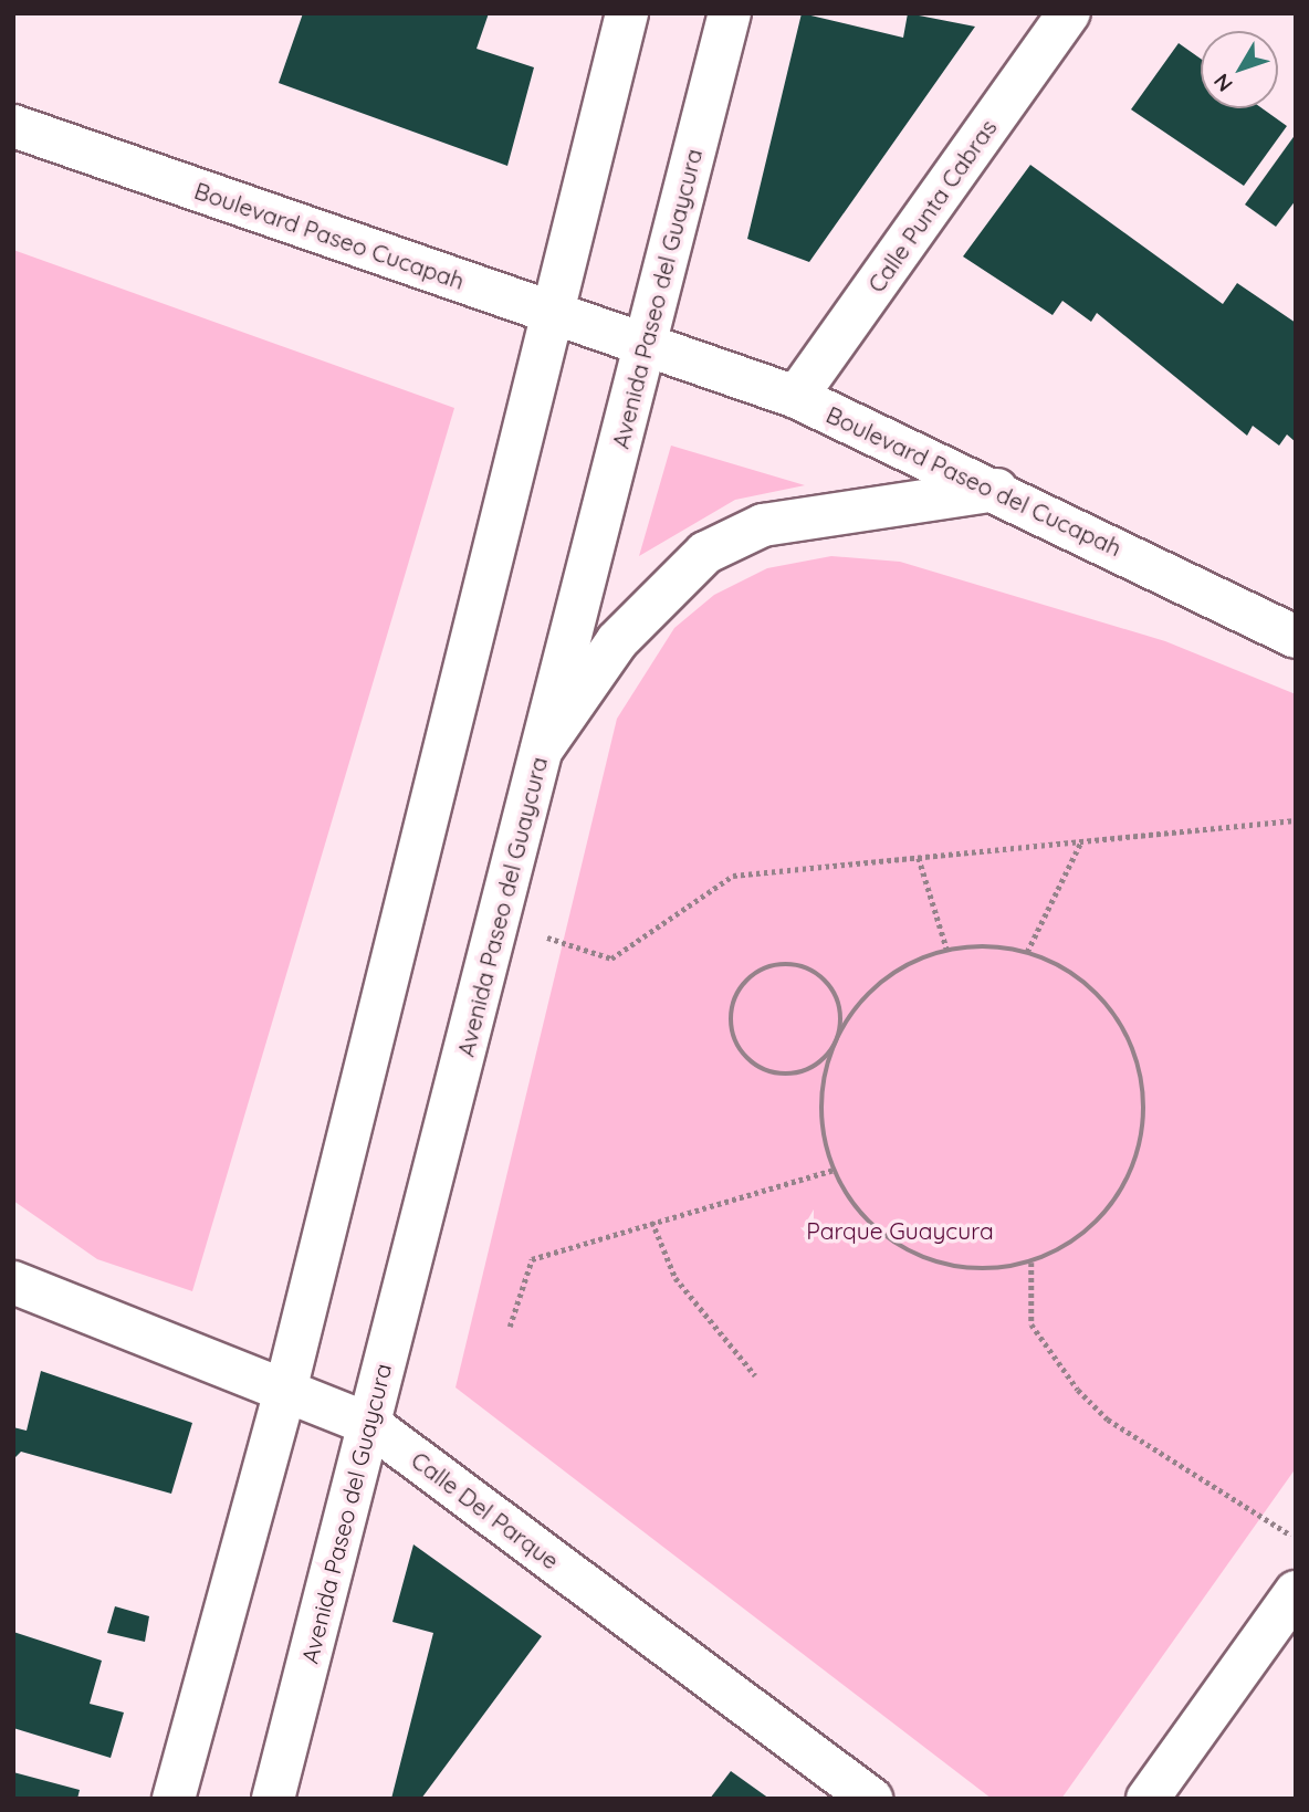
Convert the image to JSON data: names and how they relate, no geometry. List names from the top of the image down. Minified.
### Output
{"streets":{"main road":["Calle Punta Cabras","Boulevard Paseo Cucapah","Avenida Paseo del Guaycura","Boulevard Paseo del Cucapah","Calle Del Parque"]},"crossings":[["Calle Punta Cabras","Boulevard Paseo del Cucapah"],["Boulevard Paseo Cucapah","Avenida Paseo del Guaycura"],["Boulevard Paseo Cucapah","Boulevard Paseo del Cucapah"],["Avenida Paseo del Guaycura","Boulevard Paseo del Cucapah"],["Avenida Paseo del Guaycura","Calle Del Parque"]],"parks":["Parque Guaycura"],"north":"bottom left"}
